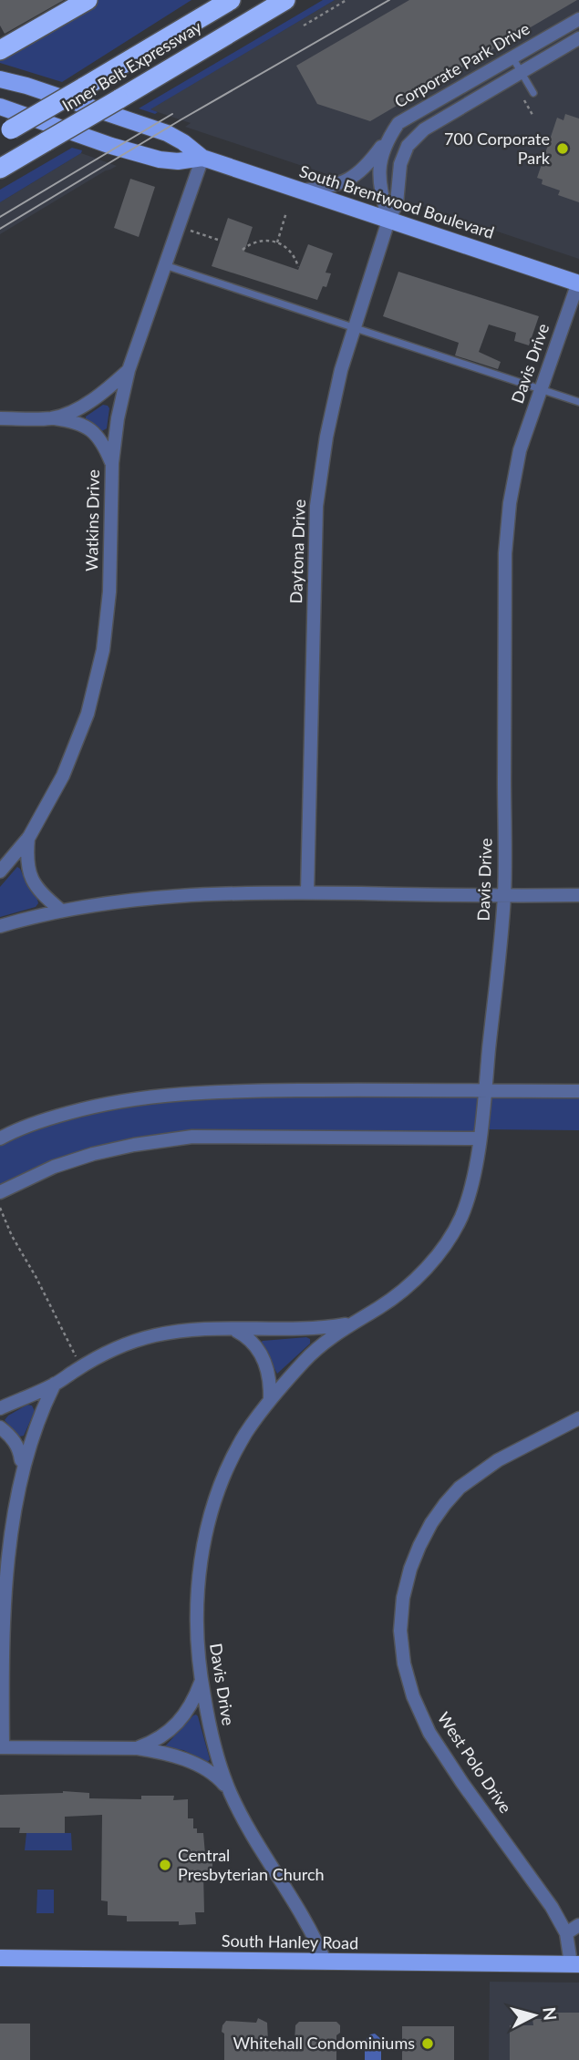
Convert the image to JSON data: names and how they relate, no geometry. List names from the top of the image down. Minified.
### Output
{"streets":{"highway":["Inner Belt Expressway"],"main road":["South Brentwood Boulevard","South Hanley Road"],"street":["Corporate Park Drive","Davis Drive","Watkins Drive","Daytona Drive","West Polo Drive"]},"crossings":[["Corporate Park Drive","South Brentwood Boulevard"],["South Brentwood Boulevard","Davis Drive"],["South Brentwood Boulevard","Watkins Drive"],["South Brentwood Boulevard","Daytona Drive"],["Davis Drive","South Hanley Road"],["West Polo Drive","South Hanley Road"]],"places":["700 Corporate Park","Central Presbyterian Church","Whitehall Condominiums"],"north":"right"}
